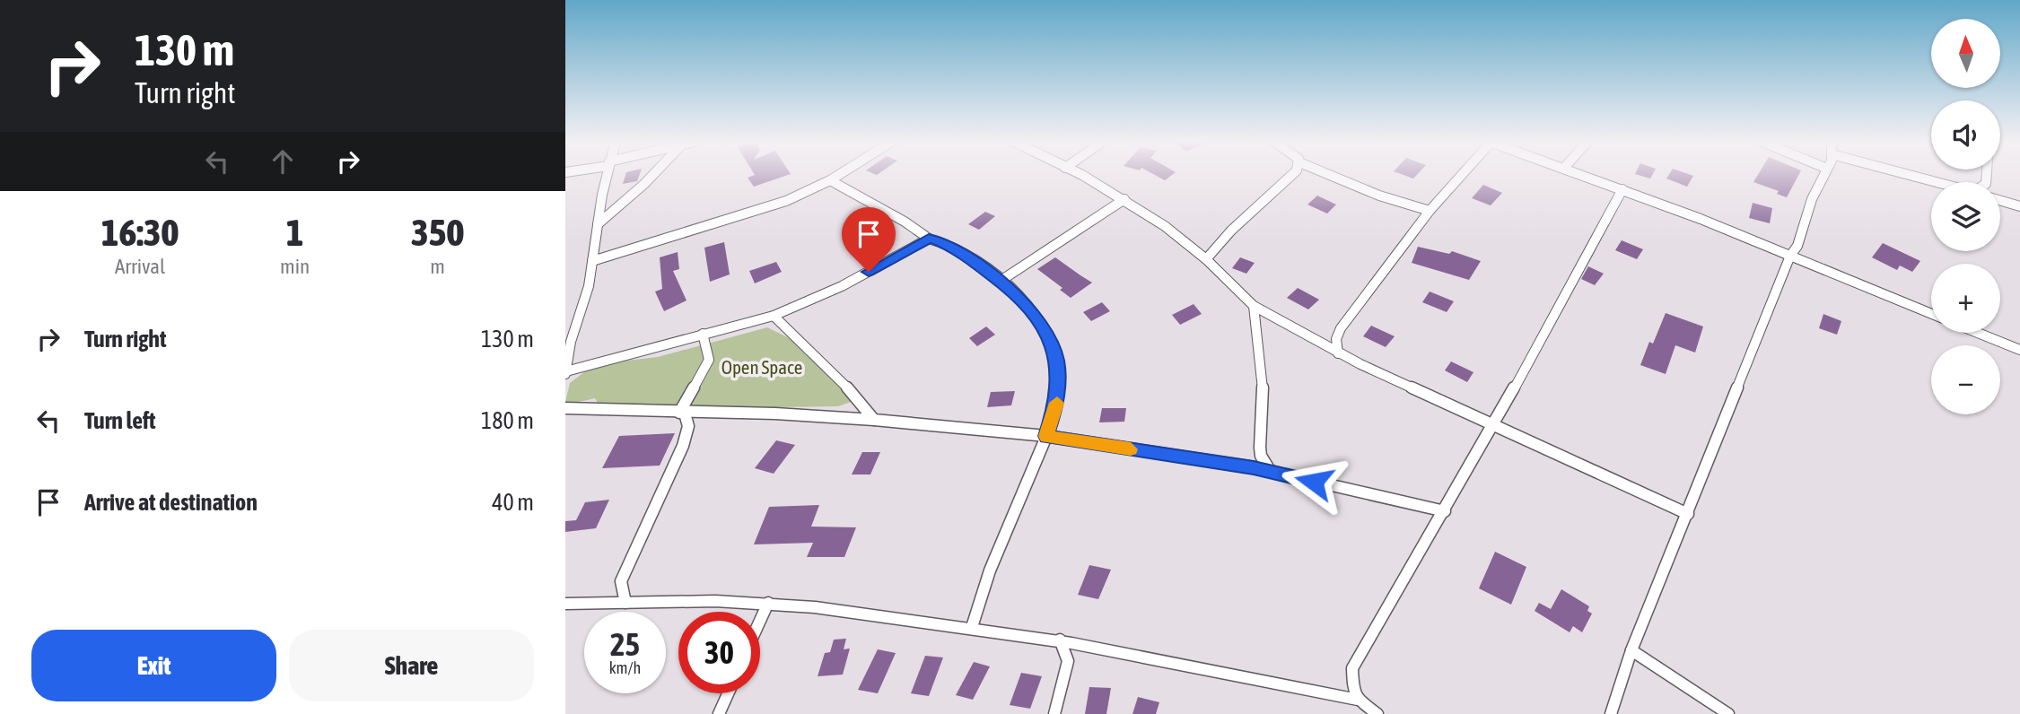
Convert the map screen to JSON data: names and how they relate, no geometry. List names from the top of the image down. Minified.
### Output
{"parks":["Open Space"],"north":"top","page":{"turn":["130 m","Turn right"],"map_buttons":["+","−"],"eta":["16:30","Arrival","1","min","350","m"],"list":[{"name":"Turn right","value":"130 m"},{"name":"Turn left","value":"180 m"},{"name":"Arrive at destination","value":"40 m"}],"speed":"25 km/h","limit":"30","buttons":["Exit","Share"]}}
